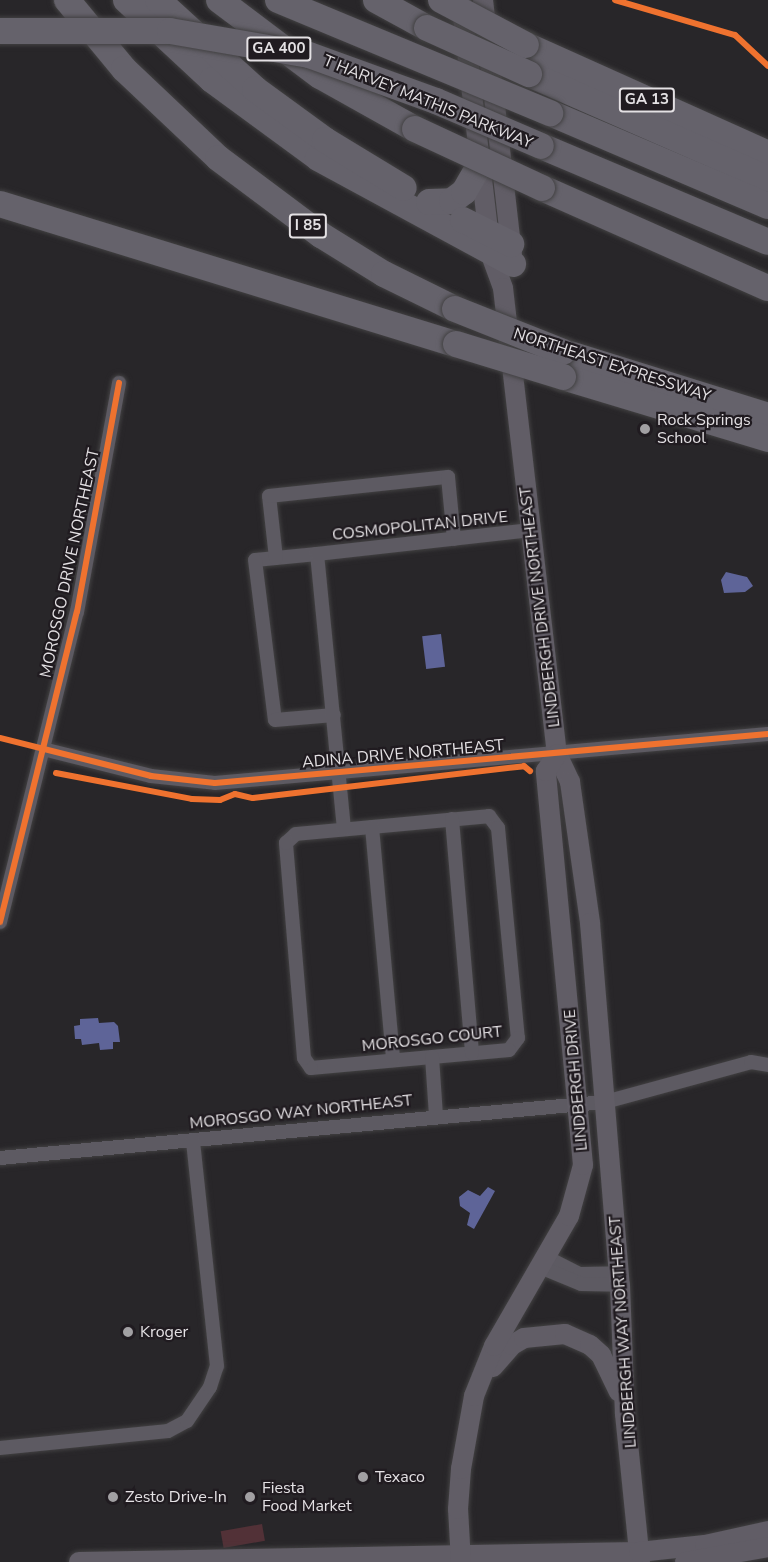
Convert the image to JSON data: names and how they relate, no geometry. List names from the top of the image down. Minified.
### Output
{"streets":{"highway":["GA 400","GA 13","T HARVEY MATHIS PARKWAY","I 85","NORTHEAST EXPRESSWAY"],"main road":["LINDBERGH DRIVE NORTHEAST","LINDBERGH DRIVE","LINDBERGH WAY NORTHEAST"],"street":["COSMOPOLITAN DRIVE","MOROSGO DRIVE NORTHEAST","ADINA DRIVE NORTHEAST","MOROSGO COURT","MOROSGO WAY NORTHEAST"]},"crossings":[["COSMOPOLITAN DRIVE","LINDBERGH DRIVE NORTHEAST"],["COSMOPOLITAN DRIVE","ADINA DRIVE NORTHEAST"],["COSMOPOLITAN DRIVE","MOROSGO COURT"],["MOROSGO DRIVE NORTHEAST","ADINA DRIVE NORTHEAST"],["LINDBERGH DRIVE NORTHEAST","ADINA DRIVE NORTHEAST"],["LINDBERGH DRIVE NORTHEAST","LINDBERGH DRIVE"],["LINDBERGH DRIVE NORTHEAST","MOROSGO WAY NORTHEAST"],["LINDBERGH DRIVE NORTHEAST","LINDBERGH WAY NORTHEAST"],["ADINA DRIVE NORTHEAST","LINDBERGH DRIVE"],["LINDBERGH DRIVE","MOROSGO WAY NORTHEAST"],["MOROSGO WAY NORTHEAST","LINDBERGH WAY NORTHEAST"]],"places":["Rock Springs School","Kroger","Texaco","Zesto Drive-In","Fiesta Food Market"]}
